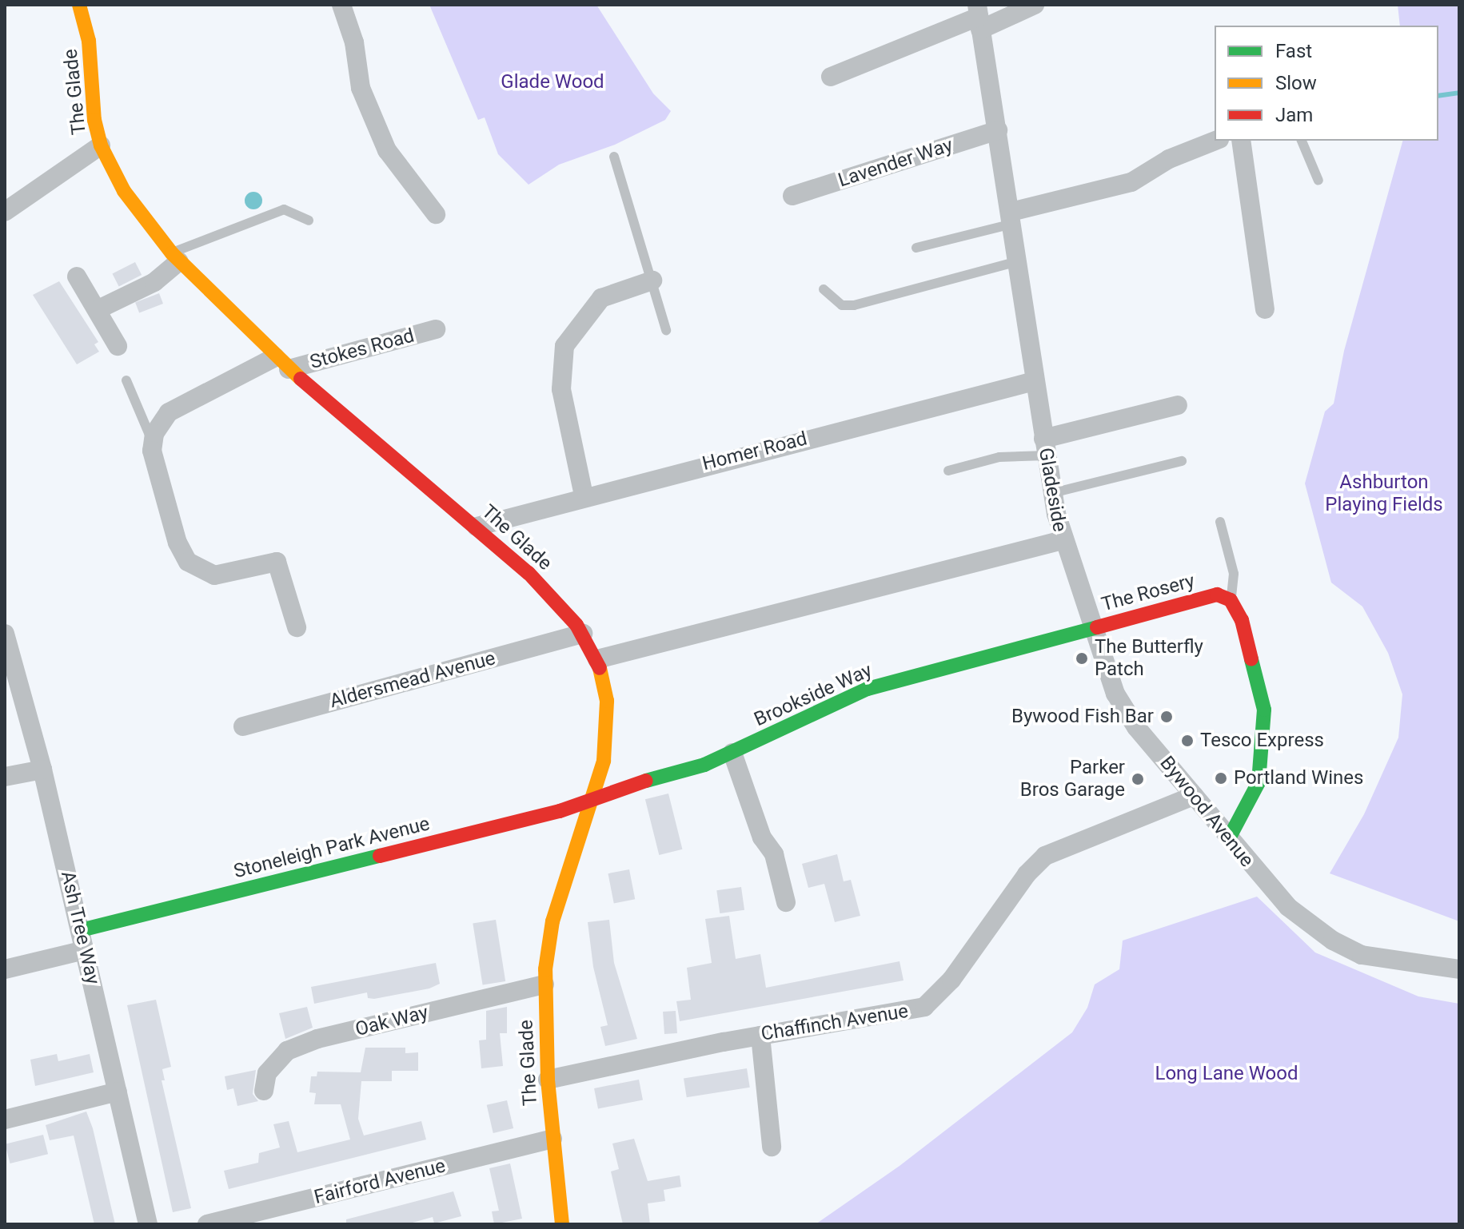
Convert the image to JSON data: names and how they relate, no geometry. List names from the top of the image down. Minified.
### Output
{"streets":{"street":["The Glade","Lavender Way","Stokes Road","Homer Road","Gladeside","The Rosery","Aldersmead Avenue","Brookside Way","Bywood Avenue","Stoneleigh Park Avenue","Ash Tree Way","Oak Way","Chaffinch Avenue","Fairford Avenue"]},"crossings":[["The Glade","Stokes Road"],["The Glade","Homer Road"],["The Glade","Gladeside"],["The Glade","Aldersmead Avenue"],["The Glade","Brookside Way"],["The Glade","Stoneleigh Park Avenue"],["The Glade","Oak Way"],["The Glade","Chaffinch Avenue"],["The Glade","Fairford Avenue"],["Lavender Way","Gladeside"],["Homer Road","Gladeside"],["Gladeside","Bywood Avenue"],["The Rosery","Brookside Way"],["The Rosery","Bywood Avenue"],["Brookside Way","Bywood Avenue"],["Brookside Way","Stoneleigh Park Avenue"],["Bywood Avenue","Chaffinch Avenue"],["Stoneleigh Park Avenue","Ash Tree Way"]],"parks":["Glade Wood","Ashburton Playing Fields","Long Lane Wood"],"places":["The Butterfly Patch","Bywood Fish Bar","Tesco Express","Portland Wines","Parker Bros Garage"],"legend":["Fast","Slow","Jam"]}
